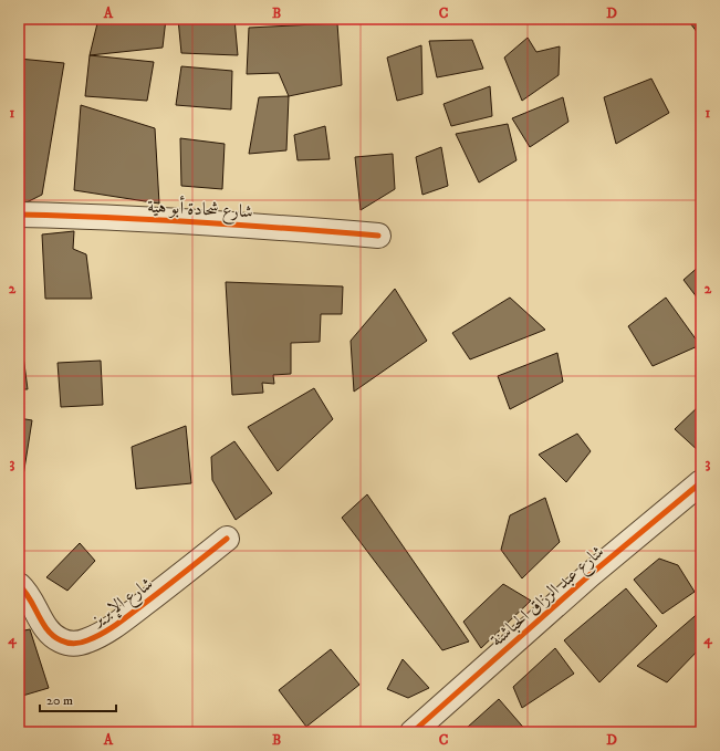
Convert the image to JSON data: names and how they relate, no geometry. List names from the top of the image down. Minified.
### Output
{"streets":{"street":["شارع شحادة أبو هية","شارع عبد الرزاق الحباشنة","شارع الإبريز"]},"scale_bar":"20 m","grid":{"columns":["A","B","C","D"],"rows":["1","2","3","4"]}}
